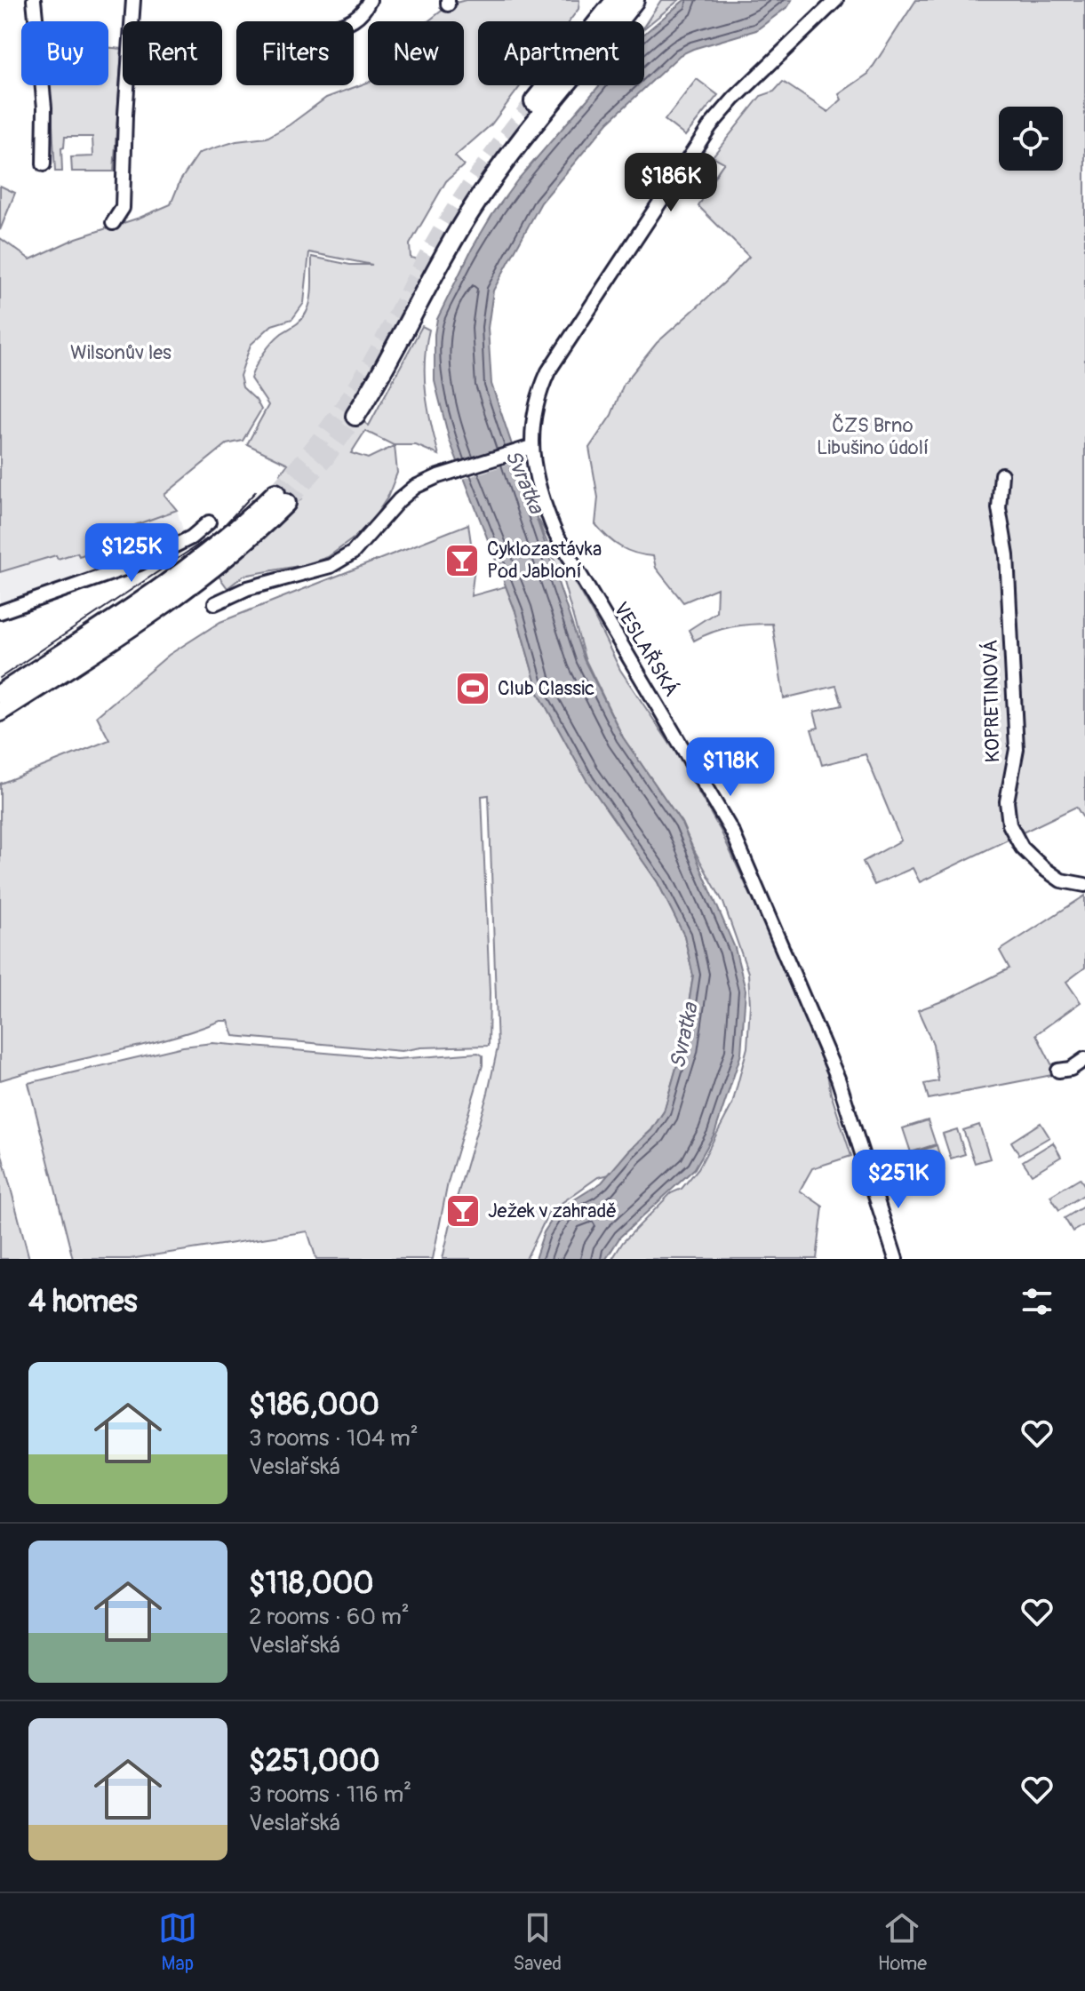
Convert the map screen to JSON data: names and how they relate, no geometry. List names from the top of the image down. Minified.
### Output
{"streets":{"street":["VESLAŘSKÁ","KOPRETINOVÁ"]},"water":["Svratka"],"parks":["Wilsonův les","ČZS Brno Libušino údolí"],"places":{"bar":["Cyklozastávka Pod Jabloní","Ježek v zahradě"],"sports":["Club Classic"]},"page":{"chip":["Buy","Rent","Filters","New","Apartment"],"price":["$186K","$125K","$118K","$251K"],"heading":"4 homes","list":[{"name":"$186,000","note":"3 rooms · 104 m² · Veslařská"},{"name":"$118,000","note":"2 rooms · 60 m² · Veslařská"},{"name":"$251,000","note":"3 rooms · 116 m² · Veslařská"}],"tabs":["Map","Saved","Home"]}}
